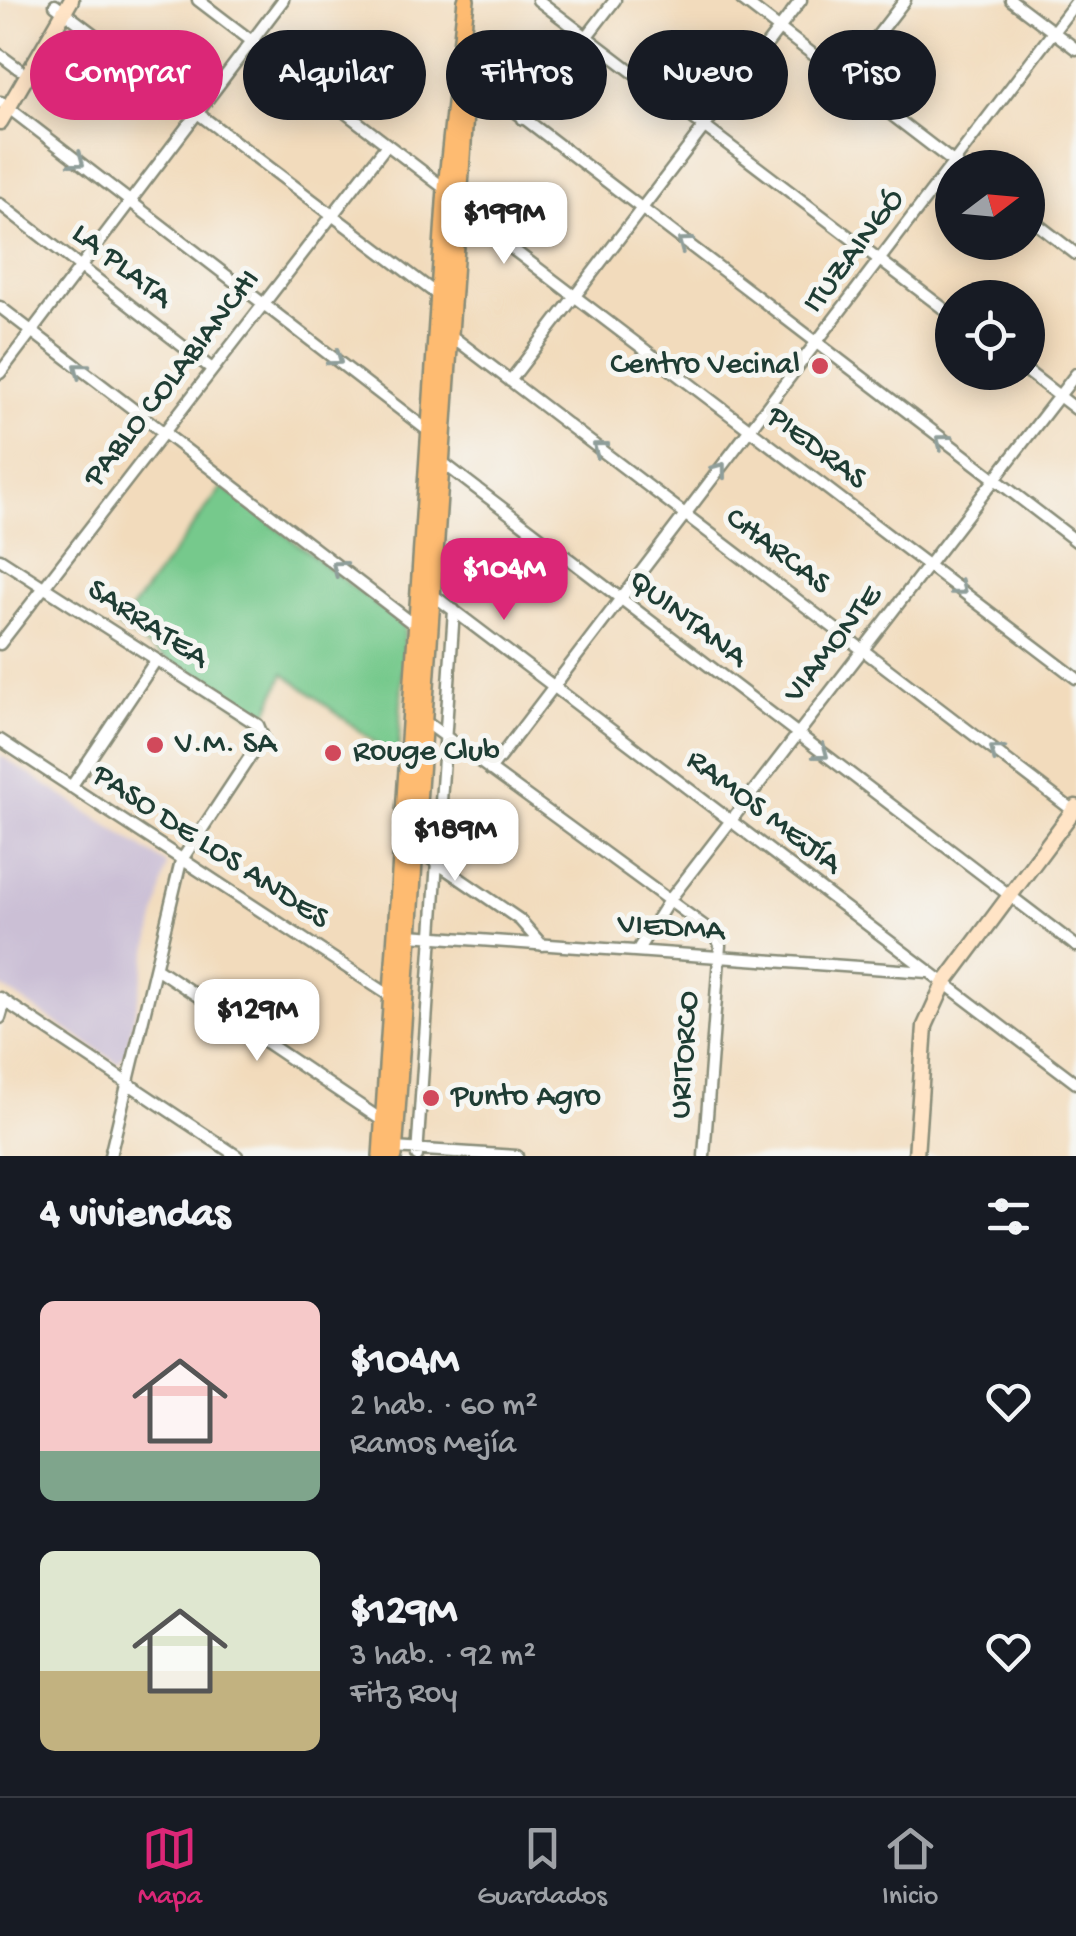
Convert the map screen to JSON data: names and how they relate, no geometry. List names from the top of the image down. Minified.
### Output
{"streets":{"street":["ITUZAINGÓ","LA PLATA","PABLO COLABIANCHI","PIEDRAS","CHARCAS","QUINTANA","SARRATEA","VIAMONTE","RAMOS MEJÍA","PASO DE LOS ANDES","VIEDMA","URITORCO"]},"crossings":[["ITUZAINGÓ","PIEDRAS"],["ITUZAINGÓ","CHARCAS"],["ITUZAINGÓ","QUINTANA"],["ITUZAINGÓ","RAMOS MEJÍA"],["LA PLATA","PABLO COLABIANCHI"],["PABLO COLABIANCHI","PIEDRAS"],["PABLO COLABIANCHI","SARRATEA"],["PIEDRAS","VIAMONTE"],["CHARCAS","VIAMONTE"],["QUINTANA","VIAMONTE"],["SARRATEA","PASO DE LOS ANDES"],["VIAMONTE","RAMOS MEJÍA"],["VIAMONTE","VIEDMA"],["RAMOS MEJÍA","VIEDMA"],["VIEDMA","URITORCO"]],"one_way":["CHARCAS"],"places":["Centro Vecinal","V.M. SA","Rouge Club","Punto Agro"],"north":"right","page":{"chip":["Comprar","Alquilar","Filtros","Nuevo","Piso"],"price":["$199M","$104M","$189M","$129M"],"heading":"4 viviendas","list":[{"name":"$104M","note":"2 hab. · 60 m² · Ramos Mejía"},{"name":"$129M","note":"3 hab. · 92 m² · Fitz Roy"}],"tabs":["Mapa","Guardados","Inicio"]}}
